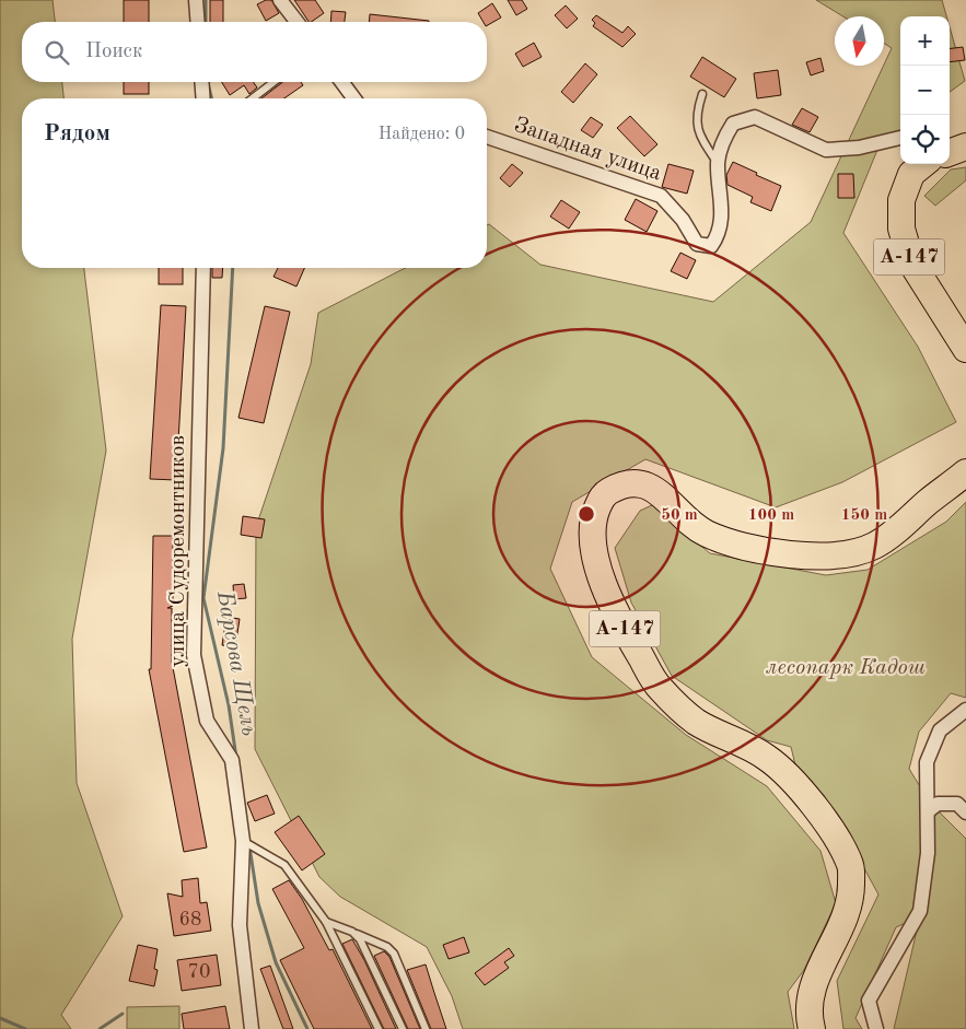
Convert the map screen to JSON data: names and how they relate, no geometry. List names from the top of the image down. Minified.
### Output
{"streets":{"highway":["А-147"],"street":["Западная улица","улица Судоремонтников"]},"water":["Барсова Щель"],"parks":["лесопарк Кадош"],"house_numbers":["68","70"],"north":"bottom","page":{"map_buttons":["+","−"],"search":"Поиск","heading":["Рядом","Найдено: 0"]},"rings":["50 m","100 m","150 m"]}
